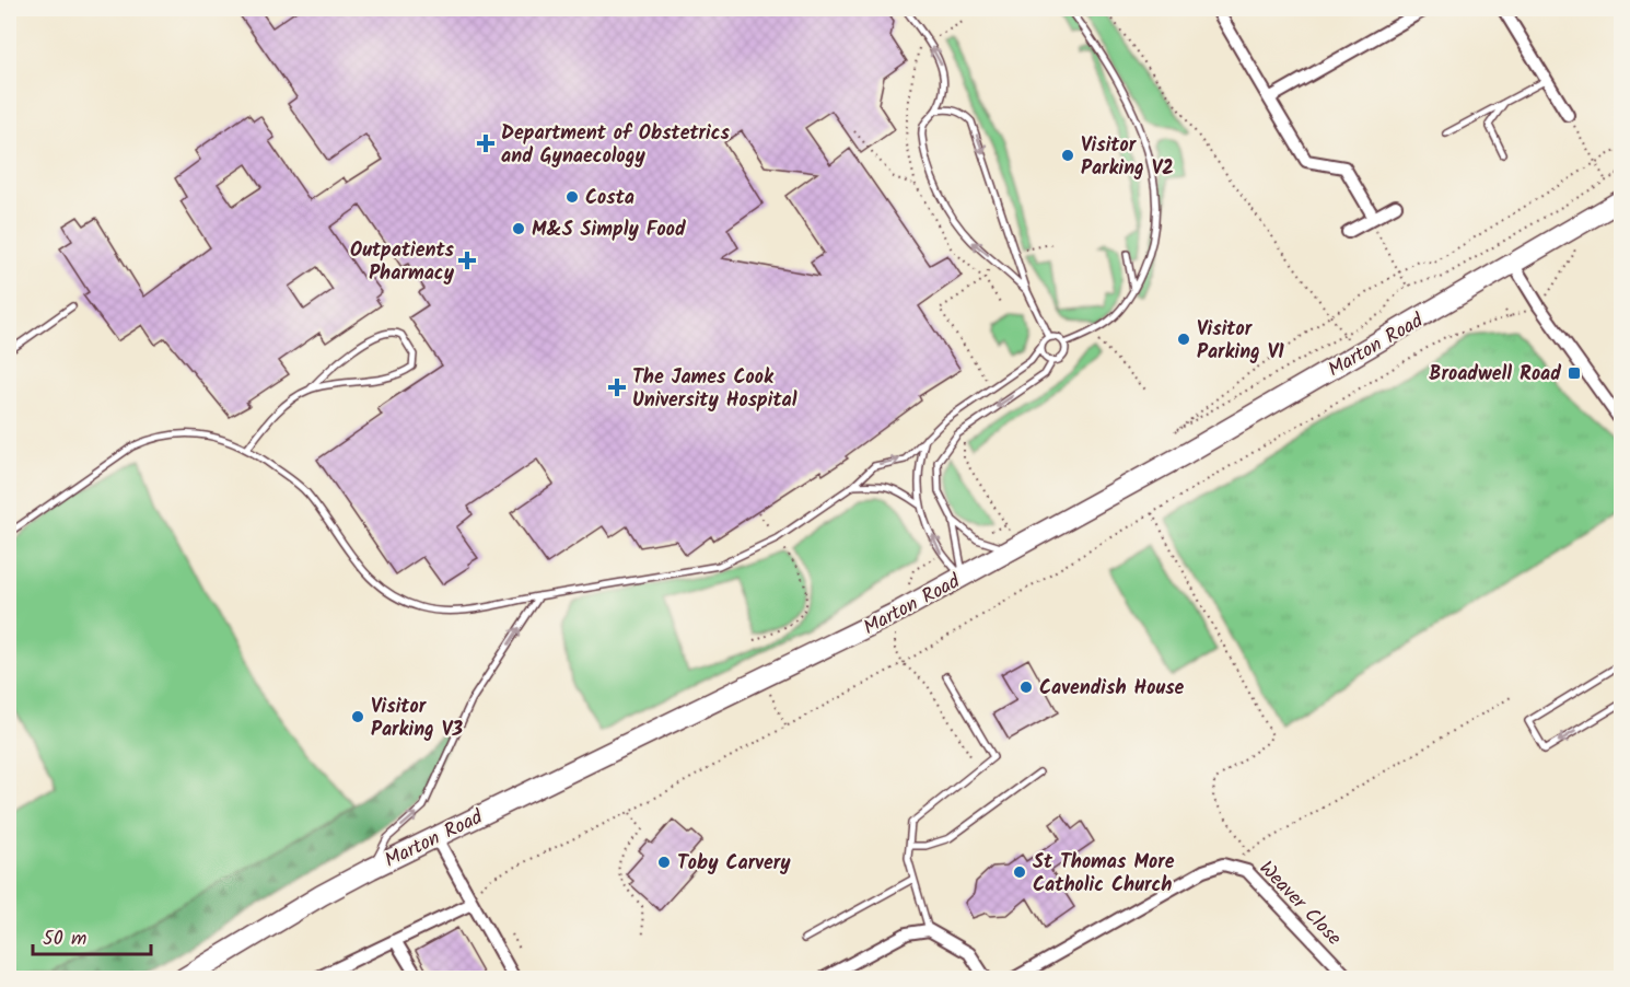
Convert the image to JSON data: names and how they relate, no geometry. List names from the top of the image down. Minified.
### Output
{"streets":{"main road":["Marton Road"],"street":["Weaver Close"]},"places":{"health":["Department of Obstetrics and Gynaecology","Outpatients Pharmacy","The James Cook University Hospital"],"other":["Visitor Parking V2","Costa","M&S Simply Food","Visitor Parking V1","Cavendish House","Visitor Parking V3","Toby Carvery","St Thomas More Catholic Church"],"transit":["Broadwell Road"]},"scale_bar":"50 m"}
